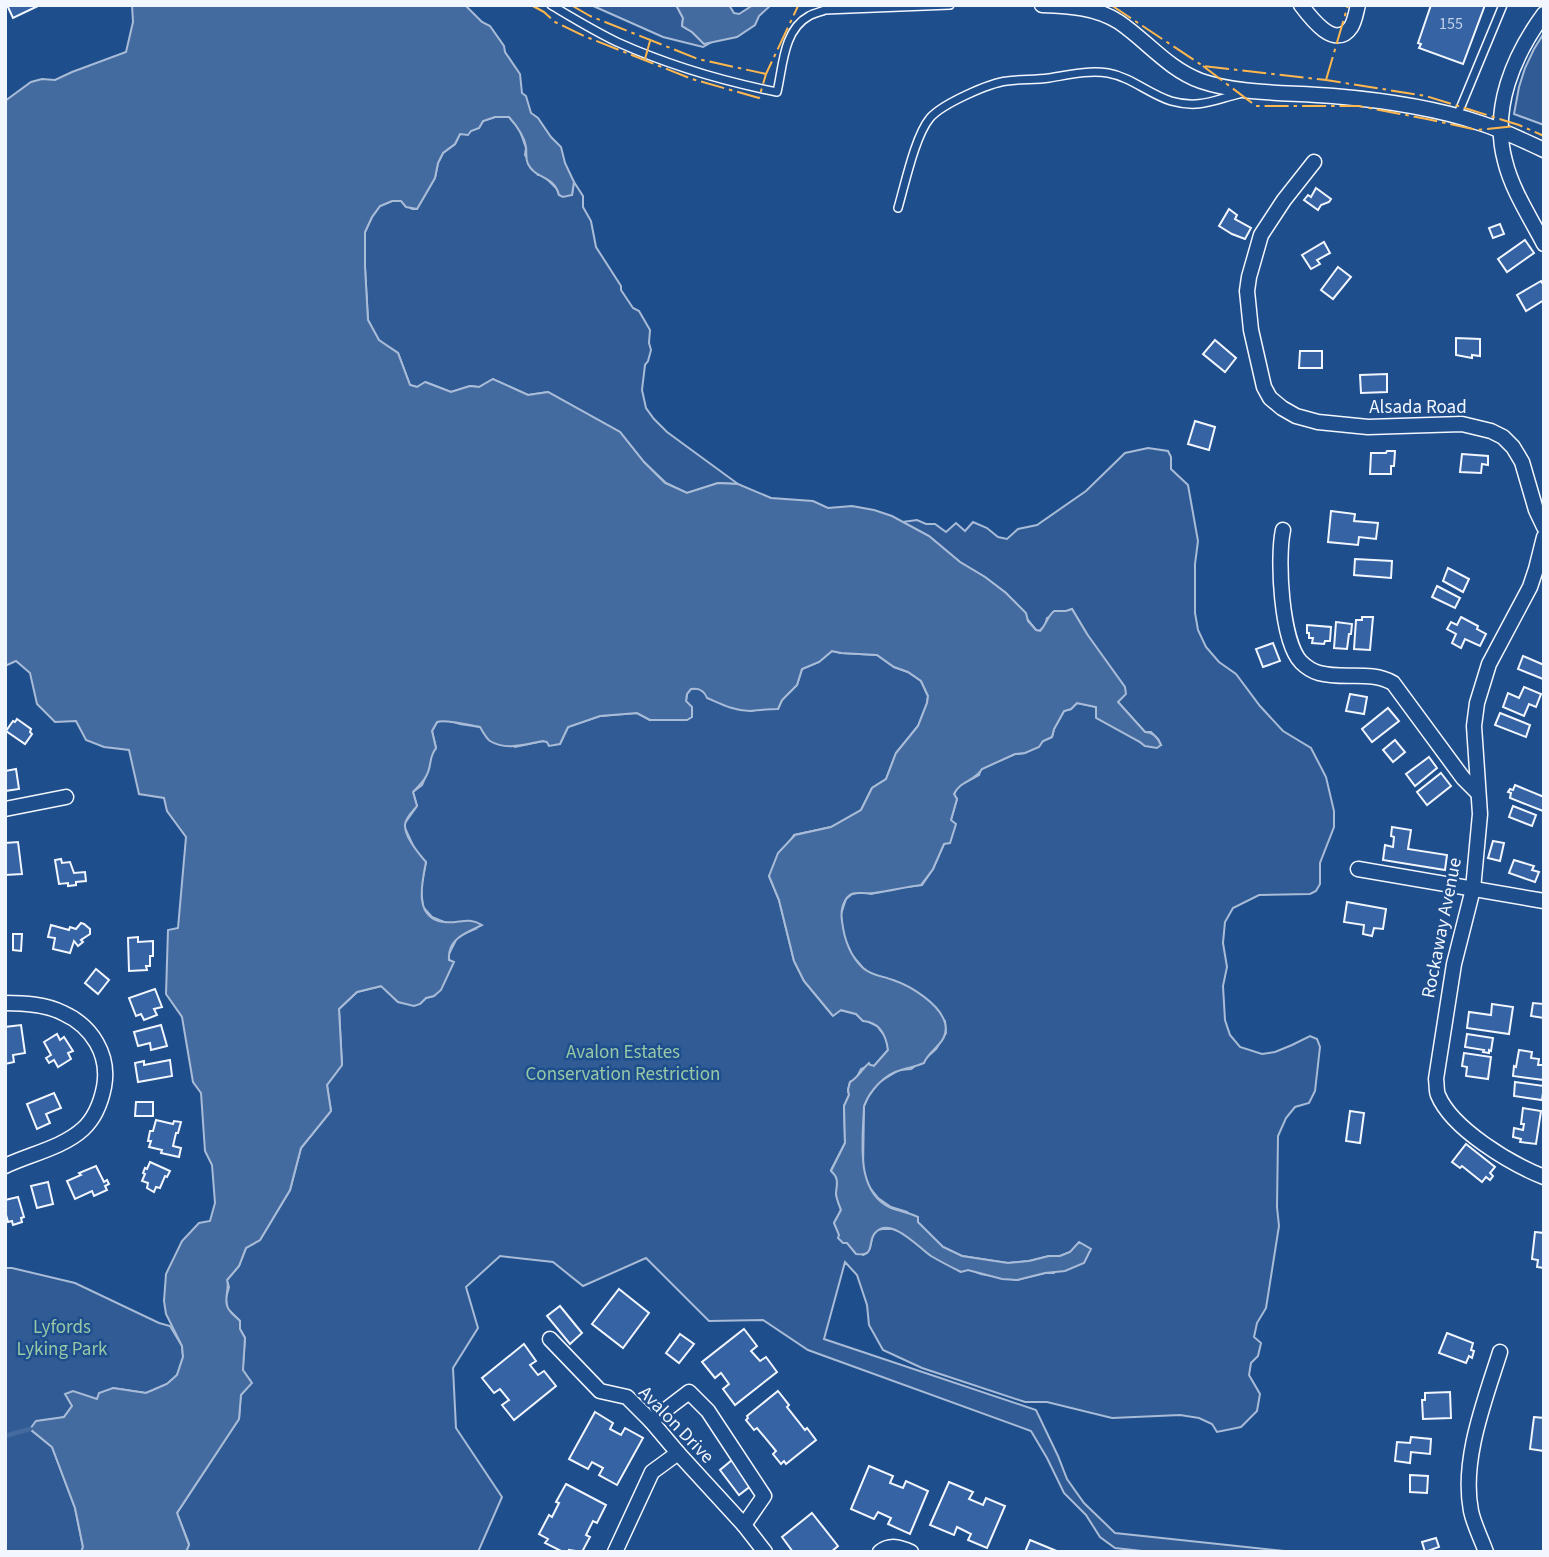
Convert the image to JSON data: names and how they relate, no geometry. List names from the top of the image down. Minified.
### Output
{"streets":{"street":["Alsada Road","Rockaway Avenue","Avalon Drive"]},"parks":["Avalon Estates Conservation Restriction","Lyfords Lyking Park"],"house_numbers":["155"]}
